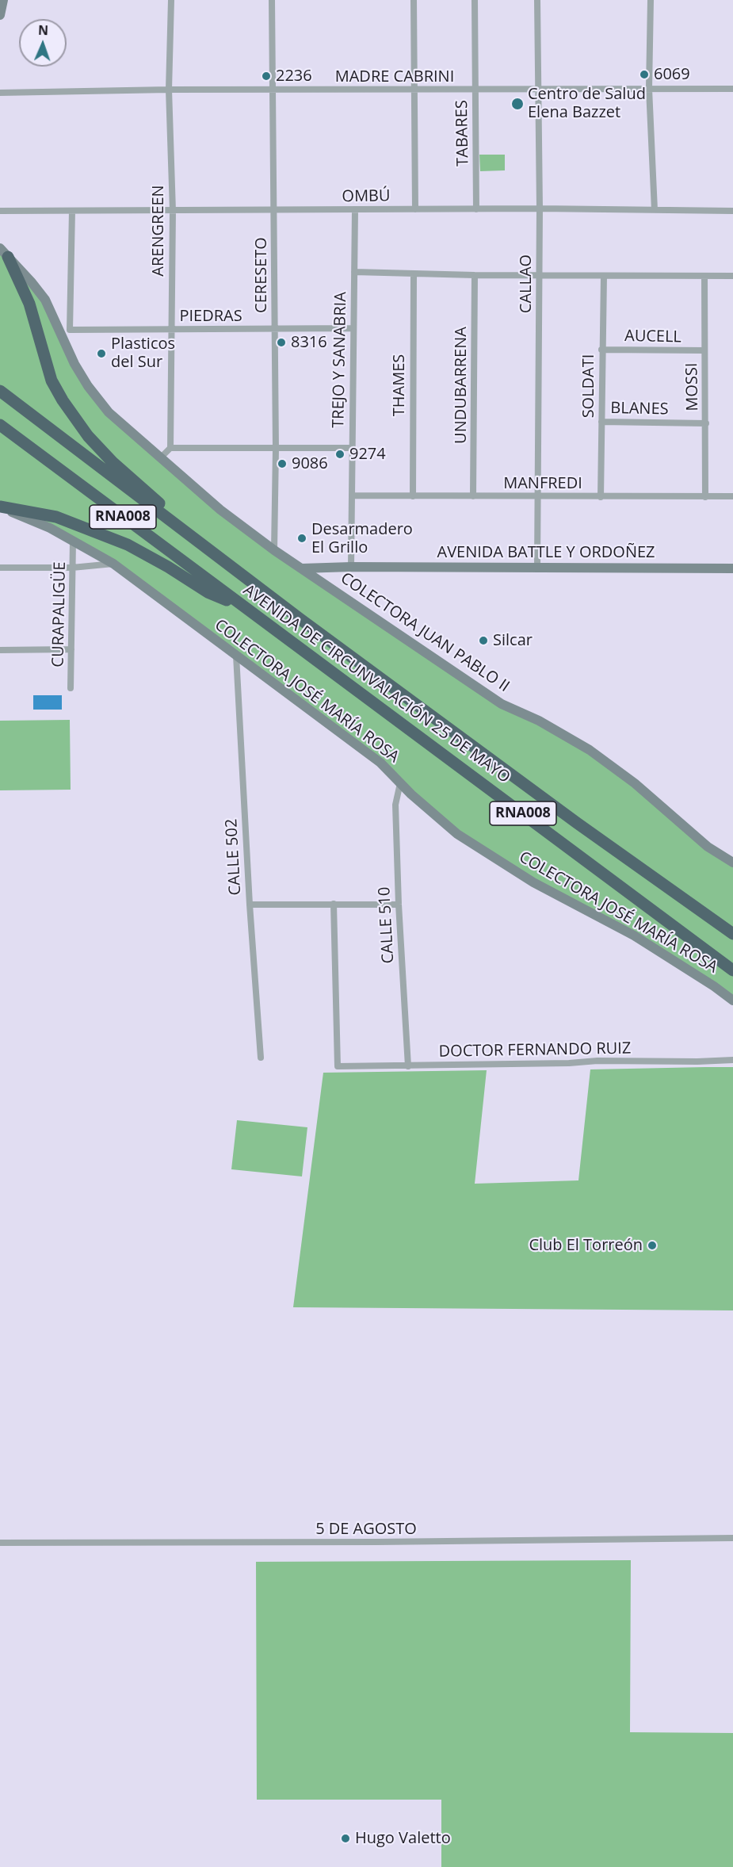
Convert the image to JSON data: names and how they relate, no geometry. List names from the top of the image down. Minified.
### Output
{"streets":{"highway":["RNA008","AVENIDA DE CIRCUNVALACIÓN 25 DE MAYO"],"main road":["AVENIDA BATTLE Y ORDOÑEZ","COLECTORA JUAN PABLO II","COLECTORA JOSÉ MARÍA ROSA"],"street":["MADRE CABRINI","TABARES","OMBÚ","ARENGREEN","CERESETO","CALLAO","PIEDRAS","AUCELL","TREJO Y SANABRIA","THAMES","UNDUBARRENA","SOLDATI","MOSSI","BLANES","MANFREDI","CURAPALIGÜE","CALLE 502","CALLE 510","DOCTOR FERNANDO RUIZ","5 DE AGOSTO"]},"crossings":[["MADRE CABRINI","TABARES"],["MADRE CABRINI","ARENGREEN"],["MADRE CABRINI","CERESETO"],["MADRE CABRINI","CALLAO"],["TABARES","OMBÚ"],["OMBÚ","ARENGREEN"],["OMBÚ","CERESETO"],["OMBÚ","CALLAO"],["OMBÚ","TREJO Y SANABRIA"],["ARENGREEN","PIEDRAS"],["CERESETO","PIEDRAS"],["CERESETO","COLECTORA JUAN PABLO II"],["CALLAO","MANFREDI"],["CALLAO","AVENIDA BATTLE Y ORDOÑEZ"],["PIEDRAS","TREJO Y SANABRIA"],["PIEDRAS","COLECTORA JUAN PABLO II"],["AUCELL","SOLDATI"],["AUCELL","MOSSI"],["TREJO Y SANABRIA","MANFREDI"],["TREJO Y SANABRIA","AVENIDA BATTLE Y ORDOÑEZ"],["THAMES","MANFREDI"],["UNDUBARRENA","MANFREDI"],["SOLDATI","BLANES"],["SOLDATI","MANFREDI"],["MOSSI","BLANES"],["MOSSI","MANFREDI"],["AVENIDA BATTLE Y ORDOÑEZ","COLECTORA JUAN PABLO II"],["CURAPALIGÜE","COLECTORA JOSÉ MARÍA ROSA"],["COLECTORA JOSÉ MARÍA ROSA","CALLE 502"],["COLECTORA JOSÉ MARÍA ROSA","CALLE 510"],["CALLE 510","DOCTOR FERNANDO RUIZ"]],"places":["6069","2236","Centro de Salud Elena Bazzet","8316","Plasticos del Sur","9274","9086","Desarmadero El Grillo","Silcar","Club El Torreón","Hugo Valetto"],"north":"top"}
